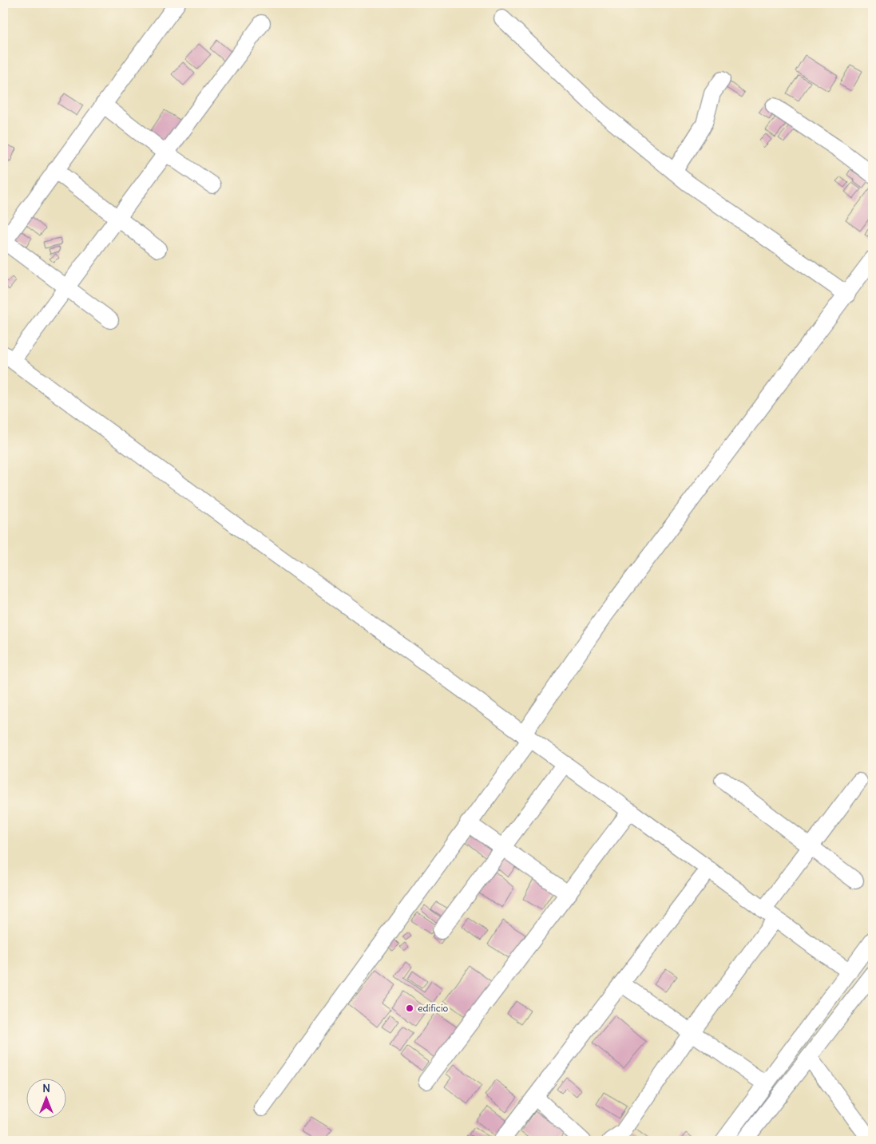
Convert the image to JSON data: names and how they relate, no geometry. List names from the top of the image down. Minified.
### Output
{"places":["edificio"],"north":"top"}
